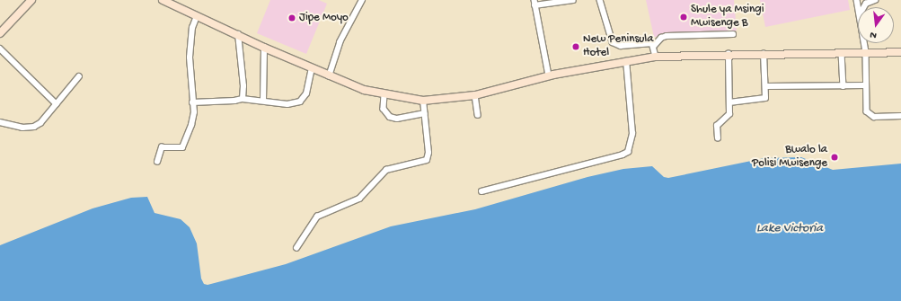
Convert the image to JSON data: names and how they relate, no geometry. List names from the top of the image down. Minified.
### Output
{"water":["Lake Victoria"],"places":["Shule ya Msingi Mwisenge B","Jipe Moyo","New Peninsula Hotel","Bwalo la Polisi Mwisenge"],"north":"bottom"}
